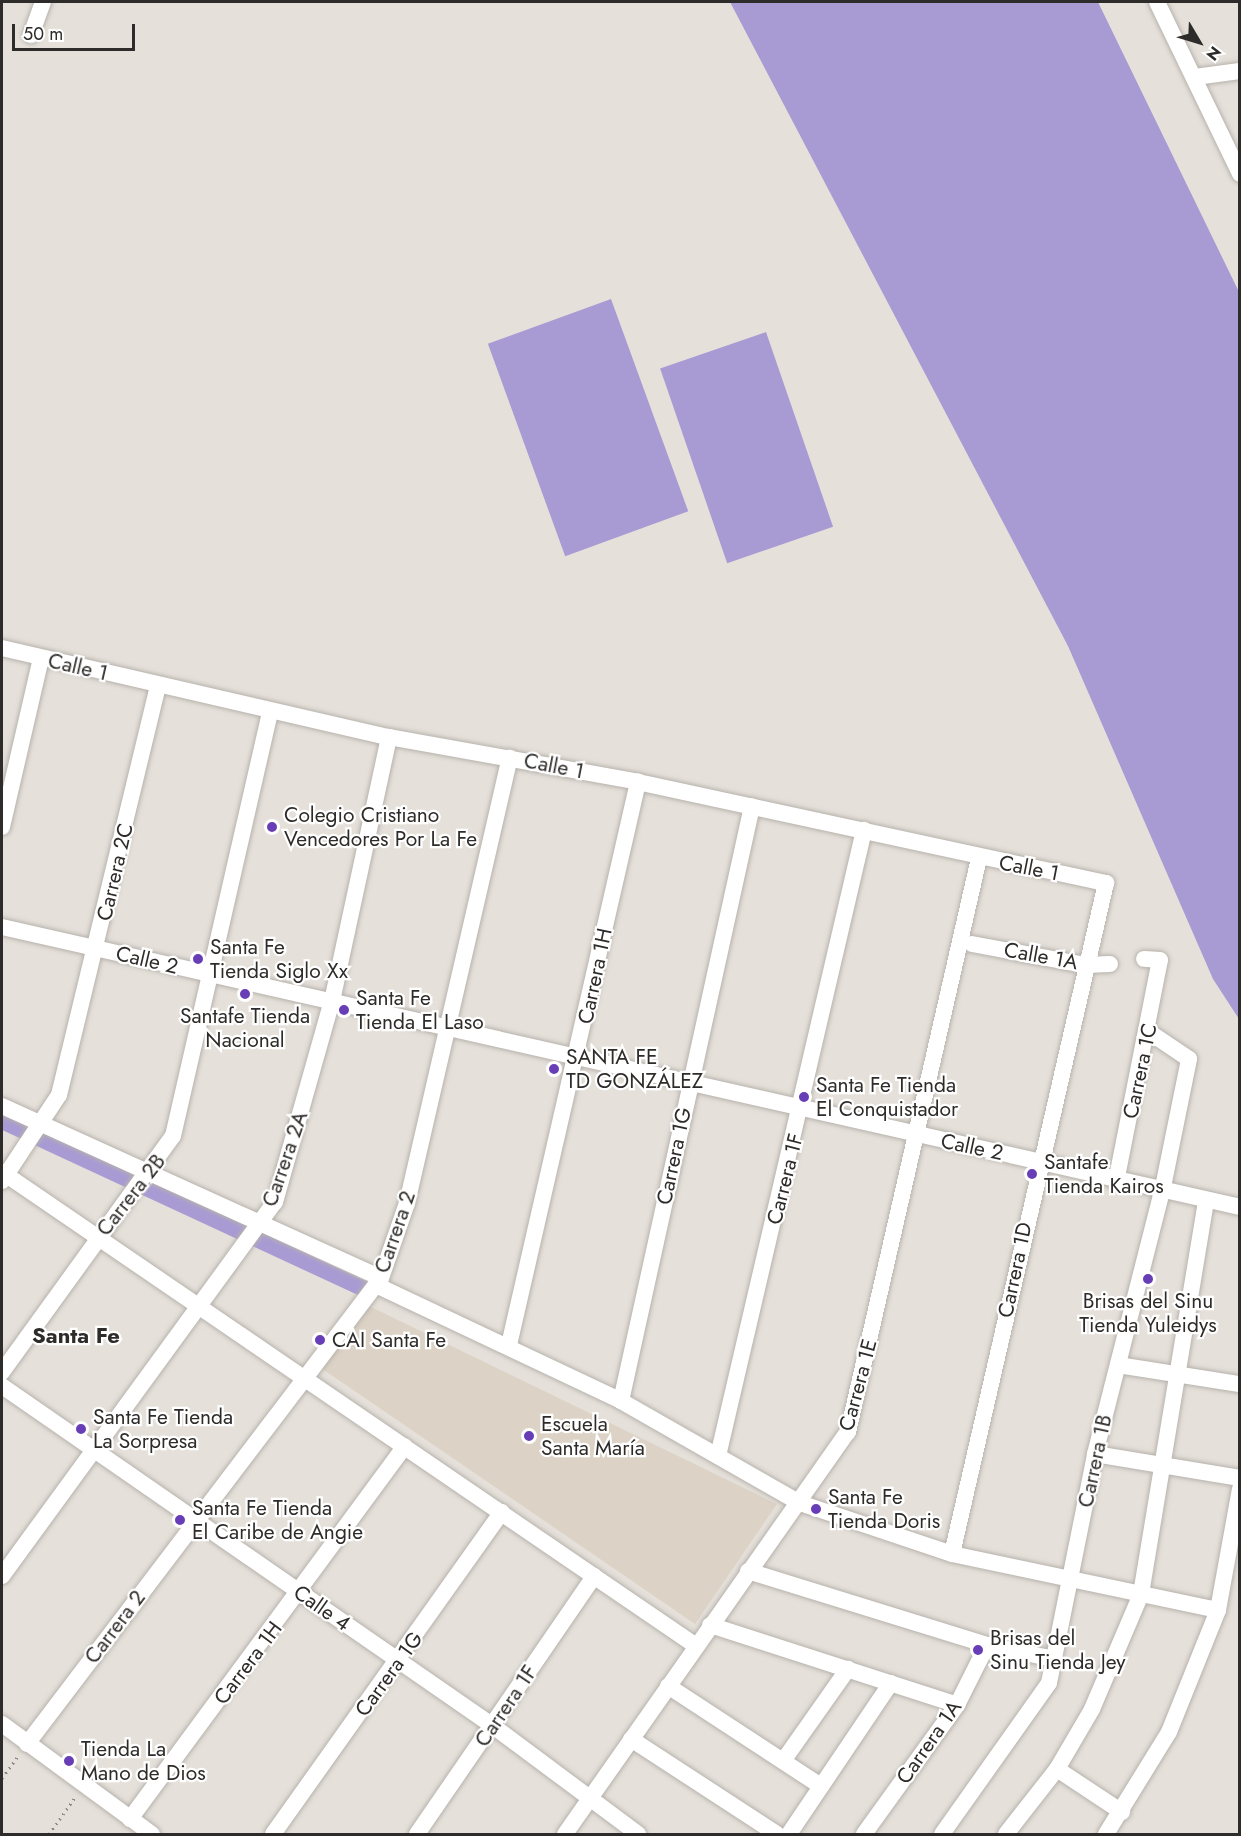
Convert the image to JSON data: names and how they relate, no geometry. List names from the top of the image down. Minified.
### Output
{"streets":{"street":["Calle 1","Carrera 2C","Calle 1A","Calle 2","Carrera 1H","Carrera 1C","Carrera 1G","Carrera 2A","Carrera 1F","Carrera 2B","Carrera 2","Carrera 1D","Carrera 1E","Carrera 1B","Calle 4","Carrera 1A"]},"crossings":[["Calle 1","Carrera 2C"],["Calle 1","Carrera 1H"],["Calle 1","Carrera 1G"],["Calle 1","Carrera 2A"],["Calle 1","Carrera 1F"],["Calle 1","Carrera 2B"],["Calle 1","Carrera 2"],["Calle 1","Carrera 1D"],["Calle 1","Carrera 1E"],["Carrera 2C","Calle 2"],["Calle 1A","Carrera 1D"],["Calle 2","Carrera 1H"],["Calle 2","Carrera 1C"],["Calle 2","Carrera 1G"],["Calle 2","Carrera 2A"],["Calle 2","Carrera 1F"],["Calle 2","Carrera 2B"],["Calle 2","Carrera 2"],["Calle 2","Carrera 1D"],["Calle 2","Carrera 1E"],["Calle 2","Carrera 1B"],["Carrera 1H","Calle 4"],["Carrera 1C","Carrera 1B"],["Carrera 1G","Calle 4"],["Carrera 2A","Calle 4"],["Carrera 1F","Calle 4"],["Carrera 2","Calle 4"],["Carrera 1E","Calle 4"]],"districts":["Santa Fe"],"places":["Colegio Cristiano Vencedores Por La Fe","Santa Fe Tienda Siglo Xx","Santafe Tienda Nacional","Santa Fe Tienda El Laso","SANTA FE TD GONZÁLEZ","Santa Fe Tienda El Conquistador","Santafe Tienda Kairos","Brisas del Sinu Tienda Yuleidys","CAI Santa Fe","Santa Fe Tienda La Sorpresa","Escuela Santa María","Santa Fe Tienda Doris","Santa Fe Tienda El Caribe de Angie","Brisas del Sinu Tienda Jey","Tienda La Mano de Dios"],"scale_bar":"50 m","north":"bottom right"}
